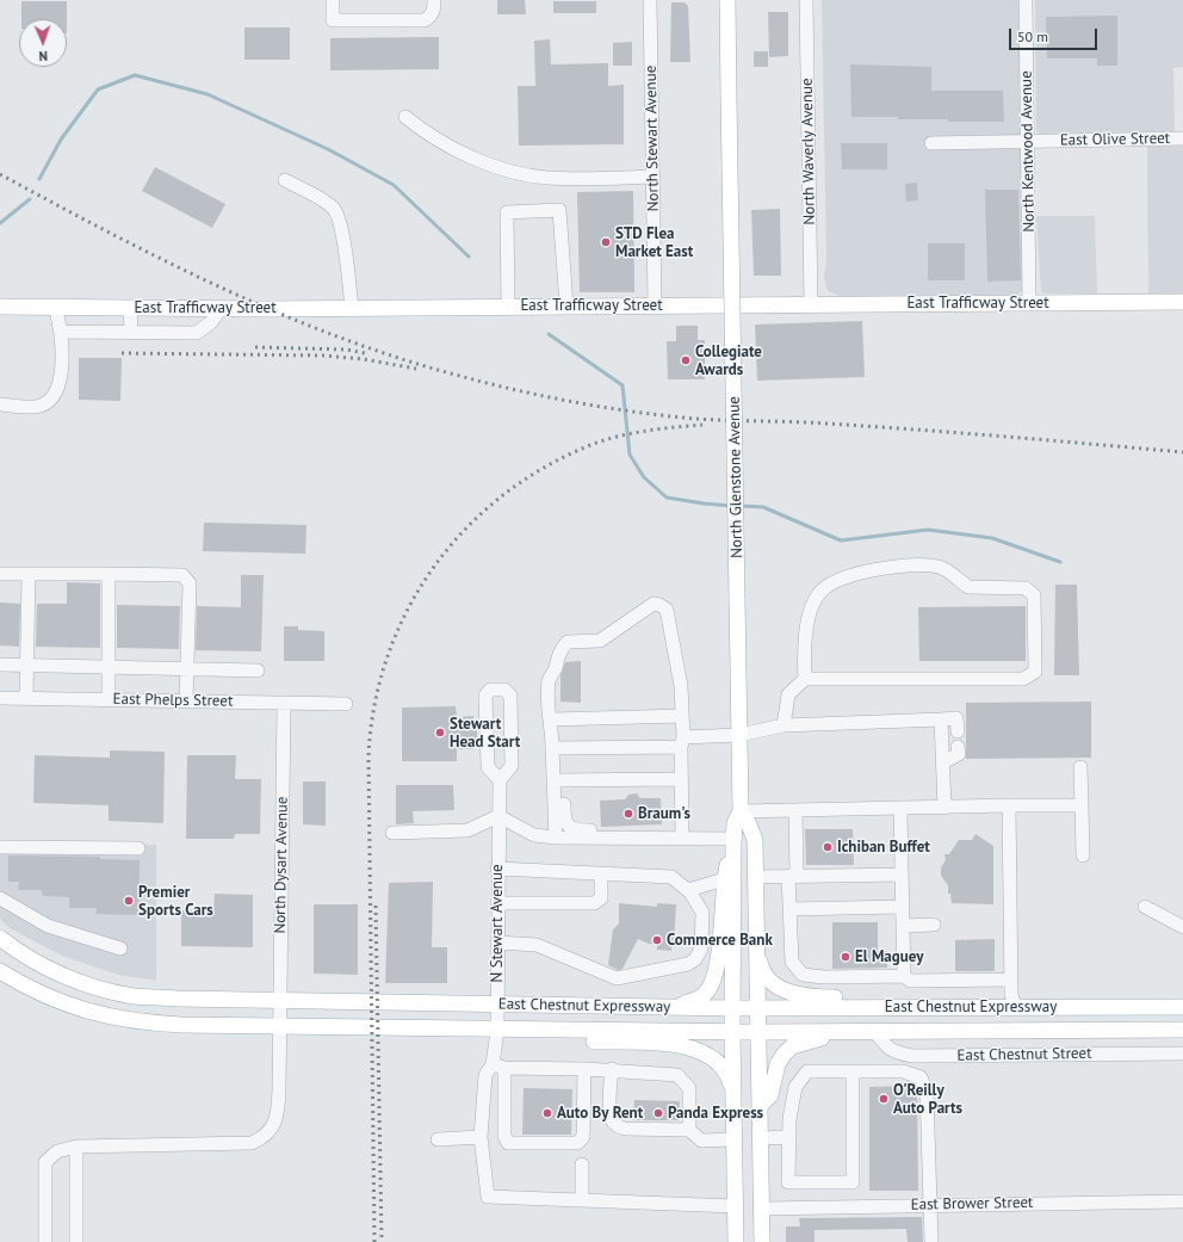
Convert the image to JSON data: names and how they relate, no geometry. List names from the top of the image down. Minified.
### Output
{"streets":{"main road":["East Trafficway Street","North Glenstone Avenue","East Chestnut Expressway"],"street":["North Stewart Avenue","East Olive Street","North Waverly Avenue","North Kentwood Avenue","East Phelps Street","North Dysart Avenue","N Stewart Avenue","East Chestnut Street","East Brower Street"]},"crossings":[["North Stewart Avenue","East Trafficway Street"],["East Olive Street","North Kentwood Avenue"],["North Waverly Avenue","East Trafficway Street"],["North Kentwood Avenue","East Trafficway Street"],["North Glenstone Avenue","East Chestnut Expressway"],["North Glenstone Avenue","East Brower Street"],["East Phelps Street","North Dysart Avenue"],["North Dysart Avenue","East Chestnut Expressway"],["N Stewart Avenue","East Chestnut Expressway"]],"places":["STD Flea Market East","Collegiate Awards","Stewart Head Start","Braum's","Ichiban Buffet","Premier Sports Cars","Commerce Bank","El Maguey","O'Reilly Auto Parts","Auto By Rent","Panda Express"],"scale_bar":"50 m","north":"bottom"}
